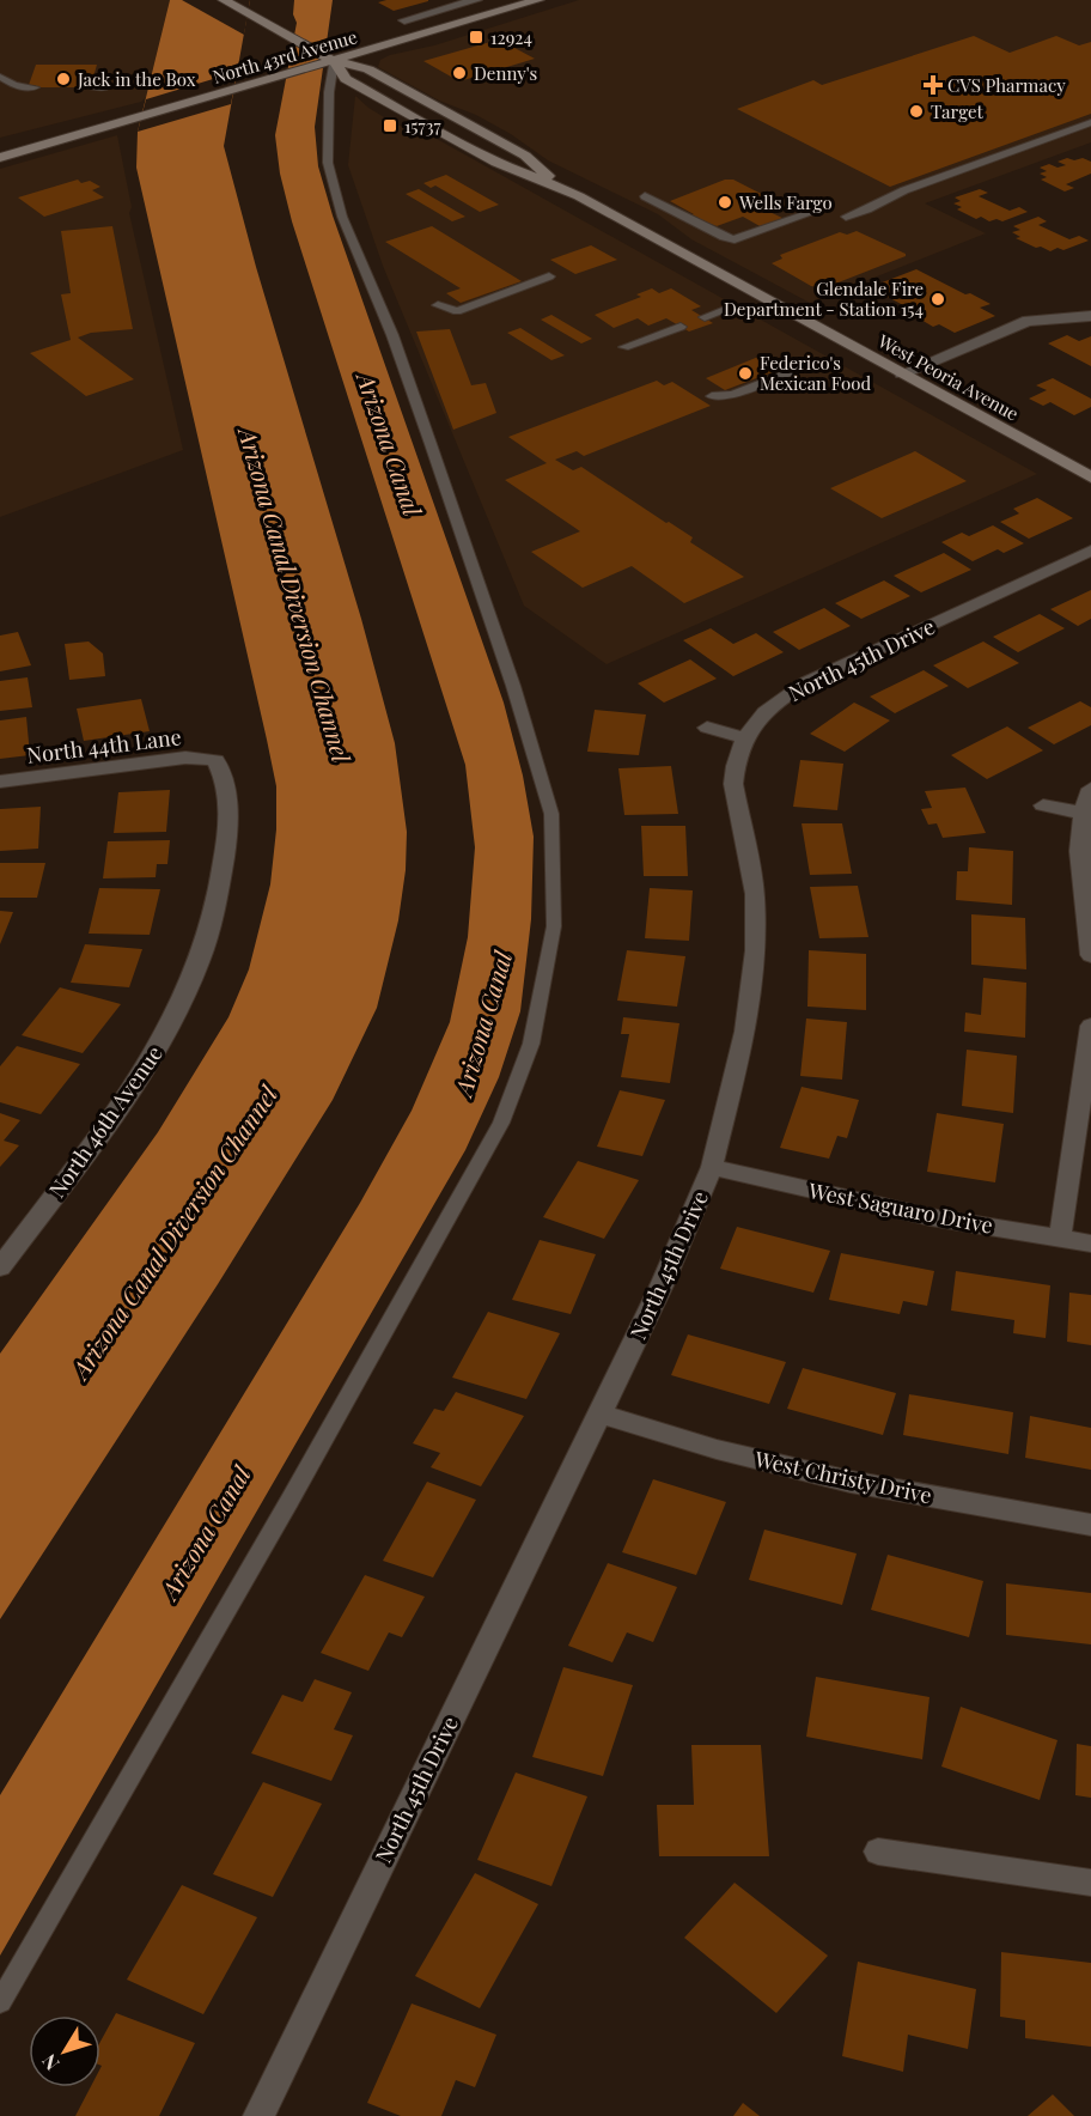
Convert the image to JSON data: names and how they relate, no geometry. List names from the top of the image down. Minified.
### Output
{"streets":{"main road":["North 43rd Avenue","West Peoria Avenue"],"street":["North 45th Drive","North 44th Lane","North 46th Avenue","West Saguaro Drive","West Christy Drive"]},"crossings":[["North 43rd Avenue","West Peoria Avenue"],["North 45th Drive","West Saguaro Drive"],["North 45th Drive","West Christy Drive"],["North 44th Lane","North 46th Avenue"]],"water":["Arizona Canal","Arizona Canal Diversion Channel"],"places":{"transit":["12924","15737"],"other":["Denny's","Jack in the Box","Target","Wells Fargo","Glendale Fire Department - Station 154","Federico's Mexican Food"],"health":["CVS Pharmacy"]},"north":"bottom left"}
